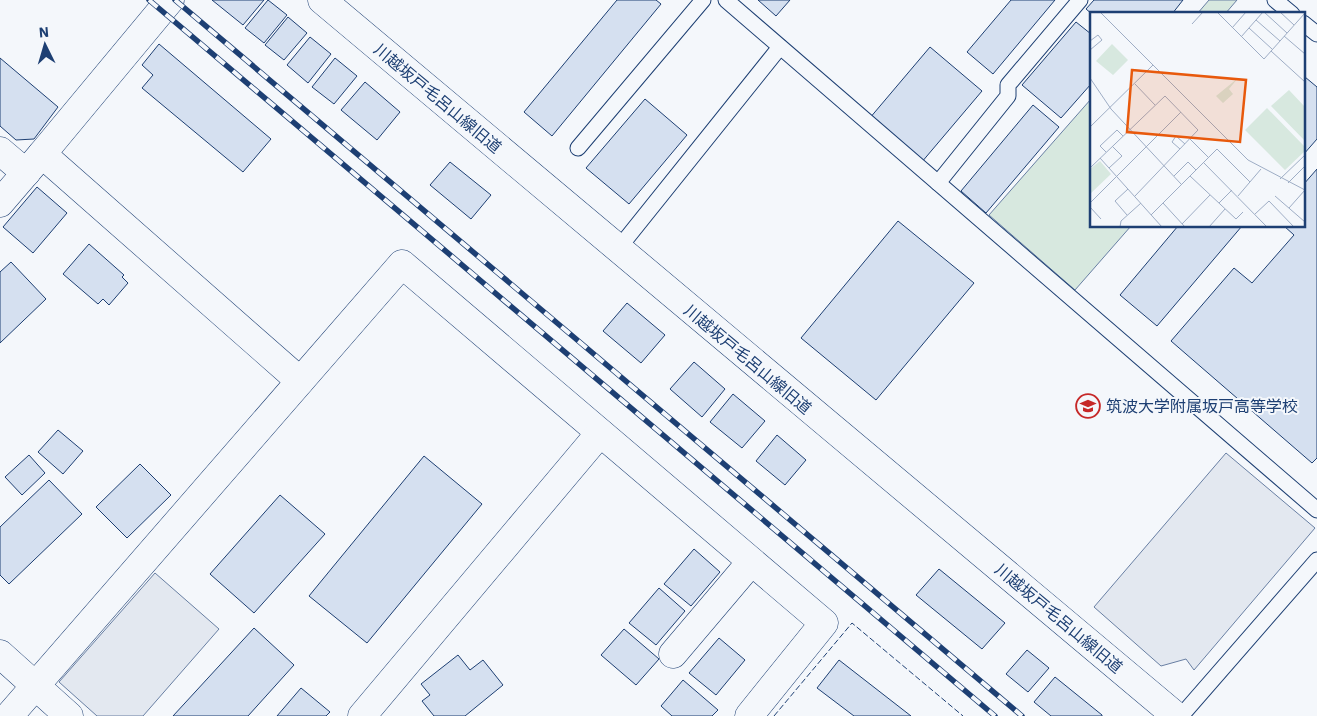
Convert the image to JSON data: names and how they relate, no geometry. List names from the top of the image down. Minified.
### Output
{"streets":{"street":["川越坂戸毛呂山線旧道"]},"places":{"school or university":["筑波大学附属坂戸高等学校"]},"north":"top"}
